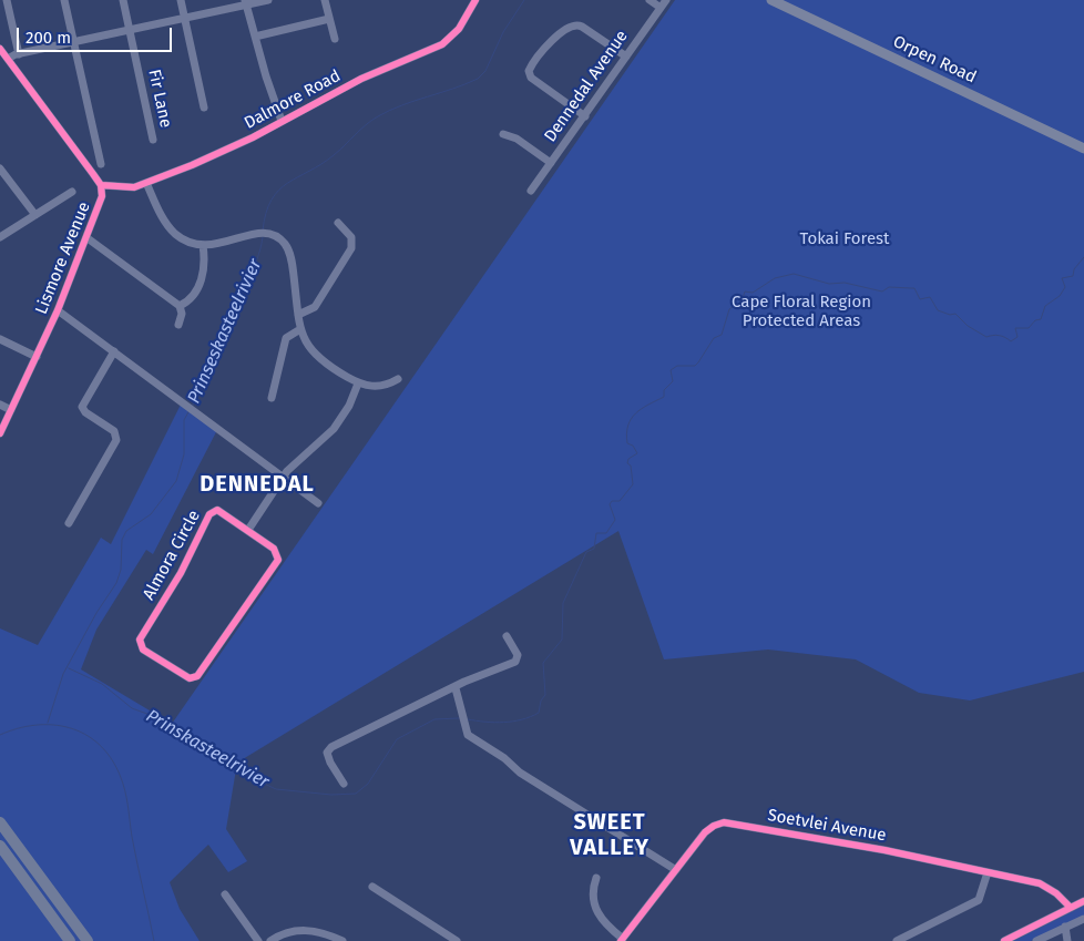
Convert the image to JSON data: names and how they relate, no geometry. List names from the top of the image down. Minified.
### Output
{"streets":{"main road":["Orpen Road"],"street":["Dennedal Avenue","Fir Lane","Dalmore Road","Lismore Avenue","Almora Circle","Soetvlei Avenue"]},"crossings":[["Dalmore Road","Lismore Avenue"]],"districts":["DENNEDAL","SWEET VALLEY"],"water":["Prinseskasteelrivier","Prinskasteelrivier"],"parks":["Tokai Forest","Cape Floral Region Protected Areas"],"scale_bar":"200 m"}
